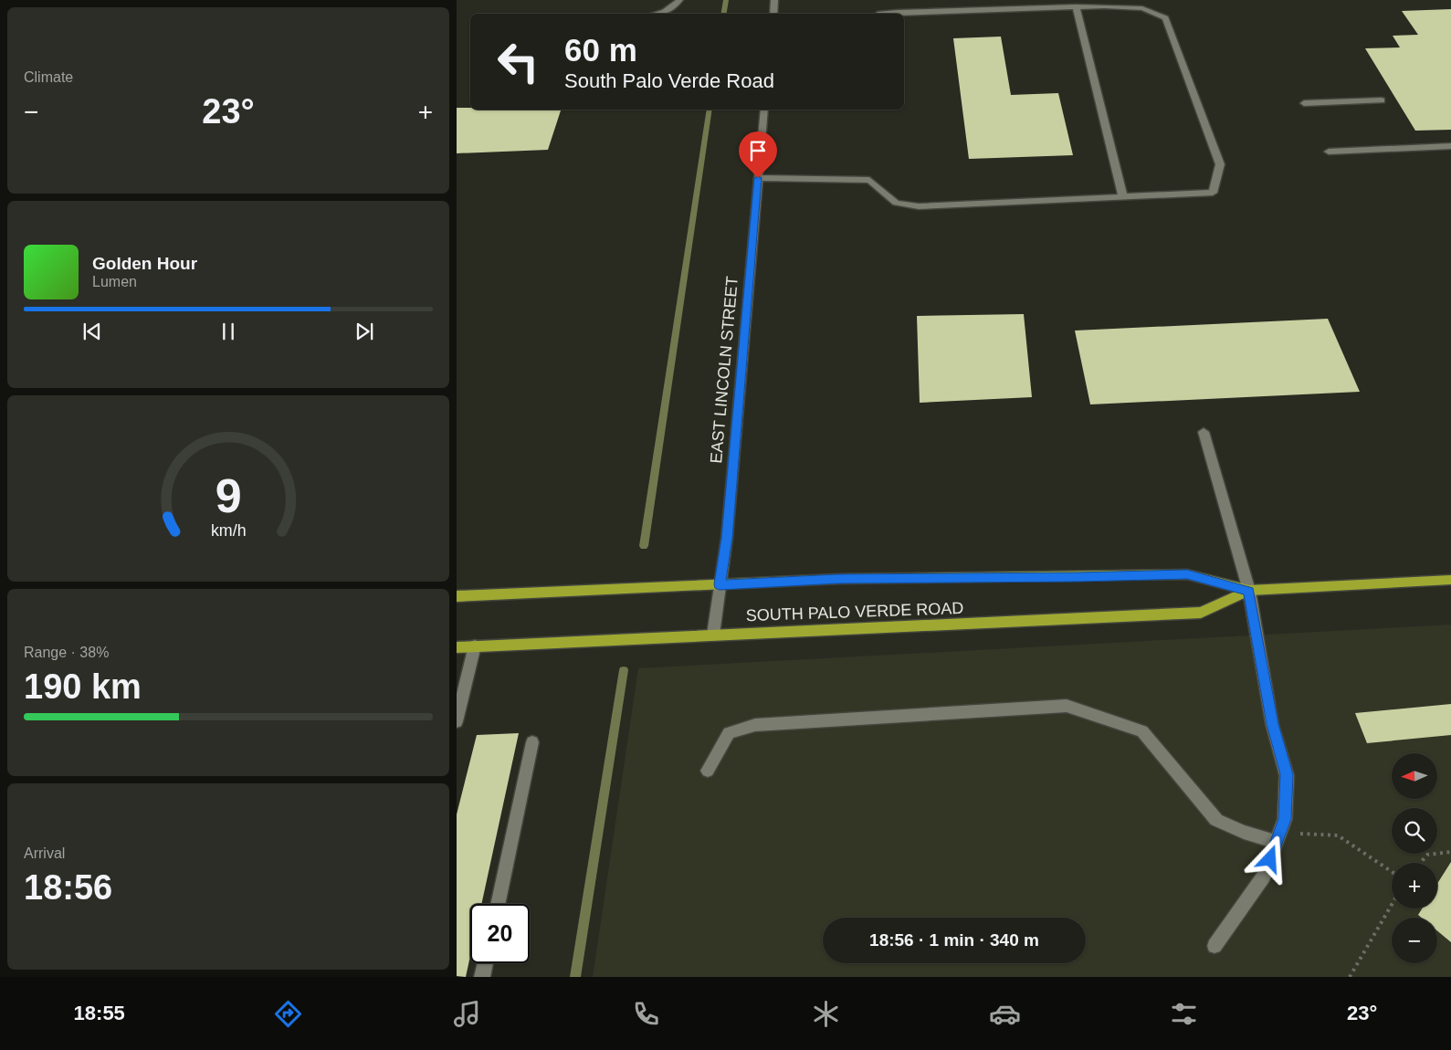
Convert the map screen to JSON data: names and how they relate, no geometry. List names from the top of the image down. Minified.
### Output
{"streets":{"main road":["SOUTH PALO VERDE ROAD"],"street":["EAST LINCOLN STREET"]},"crossings":[["EAST LINCOLN STREET","SOUTH PALO VERDE ROAD"]],"north":"left","page":{"tile":["Climate",["Range · 38%","190 km"],["Arrival","18:56"]],"turn":["60 m","South Palo Verde Road"],"heat":["−","23°","+"],"song":["Golden Hour","Lumen"],"map_buttons":["+","−"],"limit":"20","trip":"18:56 · 1 min · 340 m","tabs":["18:55","23°"],"gauge":["9","km/h"]}}
